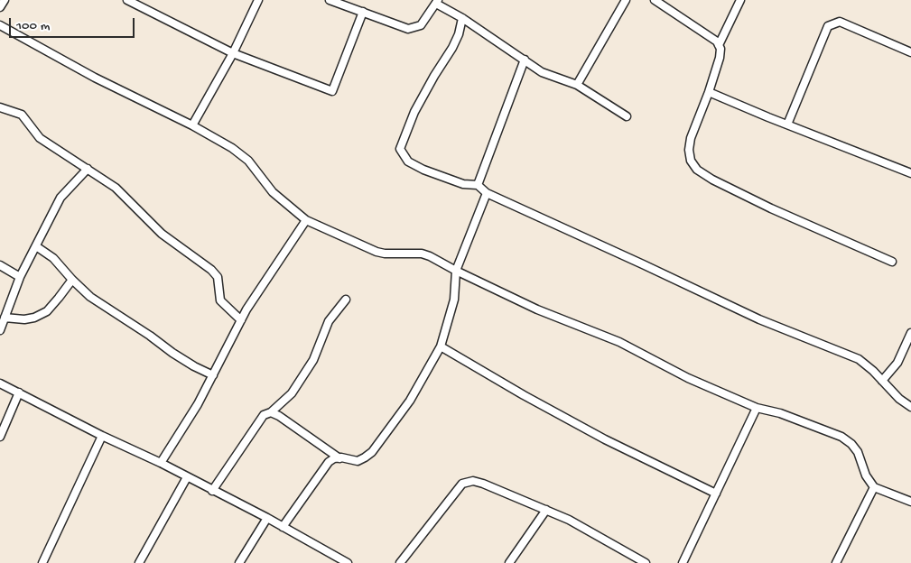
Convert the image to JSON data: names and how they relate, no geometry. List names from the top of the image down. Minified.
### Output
{"scale_bar":"100 m"}
